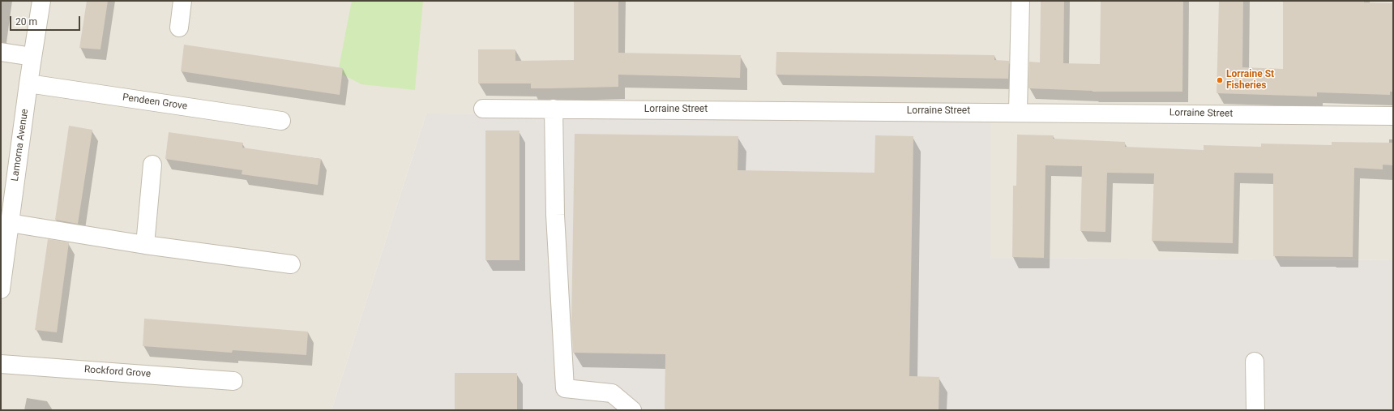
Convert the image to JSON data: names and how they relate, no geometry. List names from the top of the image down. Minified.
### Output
{"streets":{"street":["Pendeen Grove","Lorraine Street","Lamorna Avenue","Rockford Grove"]},"crossings":[["Pendeen Grove","Lamorna Avenue"]],"places":["Lorraine St Fisheries"],"scale_bar":"20 m"}
